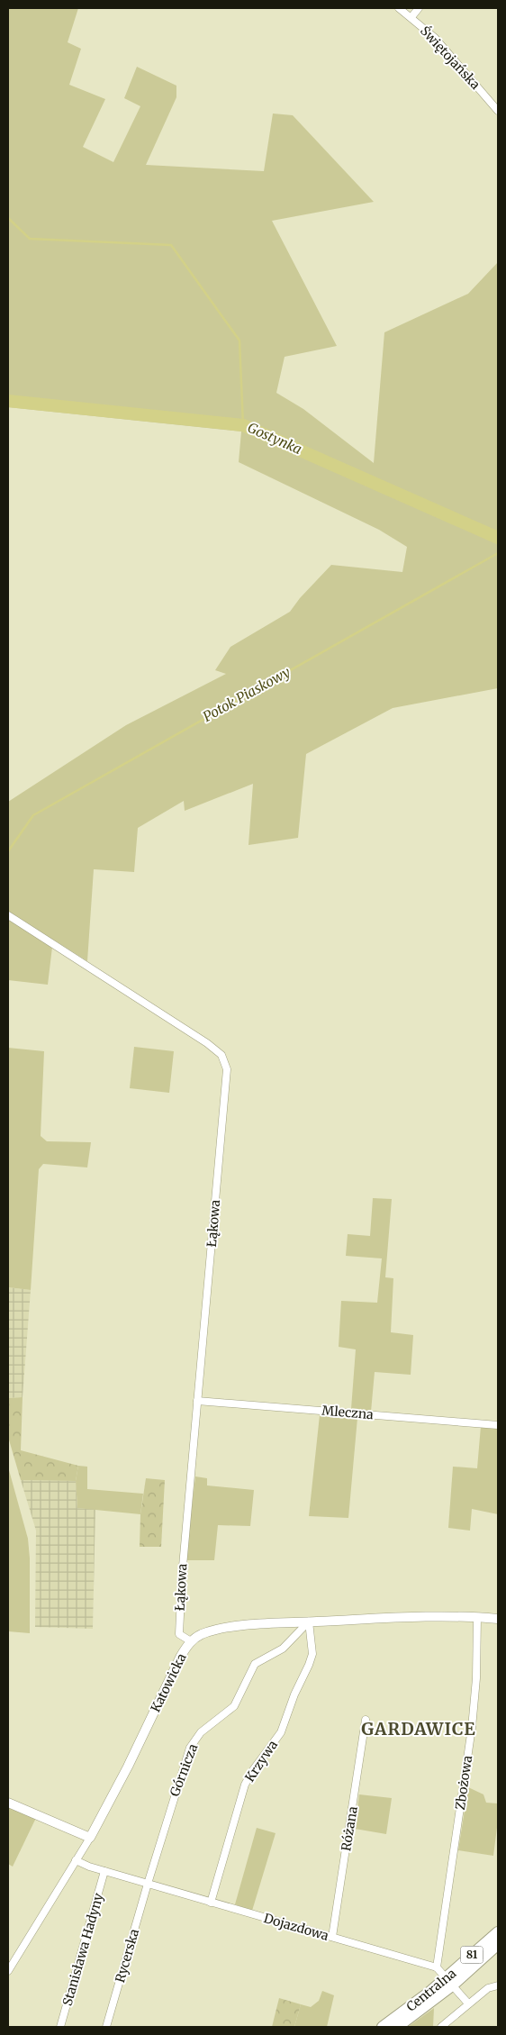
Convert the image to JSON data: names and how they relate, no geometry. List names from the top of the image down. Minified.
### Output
{"streets":{"main road":["81","Centralna"],"street":["Świętojańska","Łąkowa","Mleczna","Katowicka","Krzywa","Górnicza","Zbożowa","Różana","Dojazdowa","Stanisława Hadyny","Rycerska"]},"crossings":[["Łąkowa","Mleczna"],["Łąkowa","Katowicka"],["Katowicka","Krzywa"],["Katowicka","Górnicza"],["Katowicka","Zbożowa"],["Katowicka","Dojazdowa"],["Krzywa","Górnicza"],["Krzywa","Dojazdowa"],["Górnicza","Dojazdowa"],["Górnicza","Rycerska"],["Zbożowa","Dojazdowa"],["Różana","Dojazdowa"],["Dojazdowa","Stanisława Hadyny"],["Dojazdowa","Rycerska"]],"districts":["GARDAWICE"],"water":["Gostynka","Potok Piaskowy"]}
